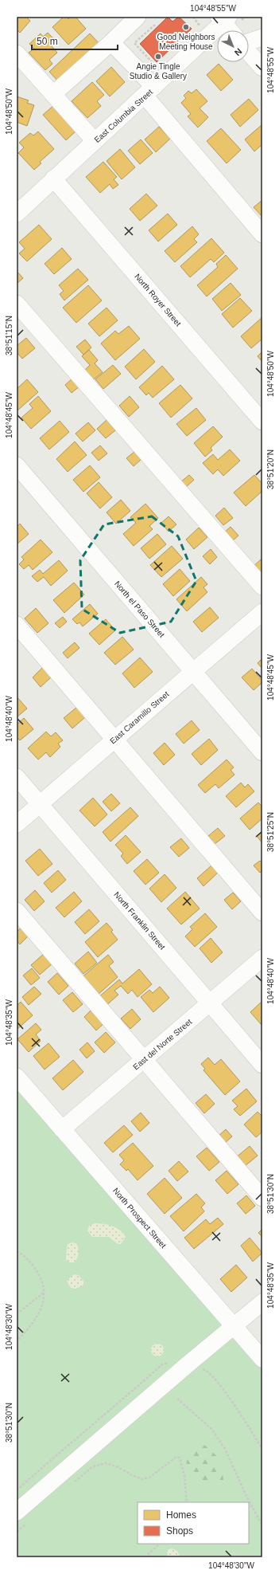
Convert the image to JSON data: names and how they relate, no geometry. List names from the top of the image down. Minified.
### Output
{"streets":{"street":["East Columbia Street","North Royer Street","North el Paso Street","East Caramillo Street","North Franklin Street","East del Norte Street","North Prospect Street"]},"crossings":[["East Columbia Street","North Royer Street"],["North el Paso Street","East Caramillo Street"],["East Caramillo Street","North Franklin Street"],["North Franklin Street","East del Norte Street"],["East del Norte Street","North Prospect Street"]],"places":["Good Neighbors Meeting House","Angie Tingle Studio & Gallery"],"legend":["Homes","Shops"],"scale_bar":"50 m","north":"bottom right","coordinates":["104°48'55\"W","104°48'50\"W","38°51'15\"N","104°48'45\"W","38°51'20\"N","104°48'40\"W","38°51'25\"N","104°48'35\"W","38°51'30\"N","104°48'30\"W"]}
